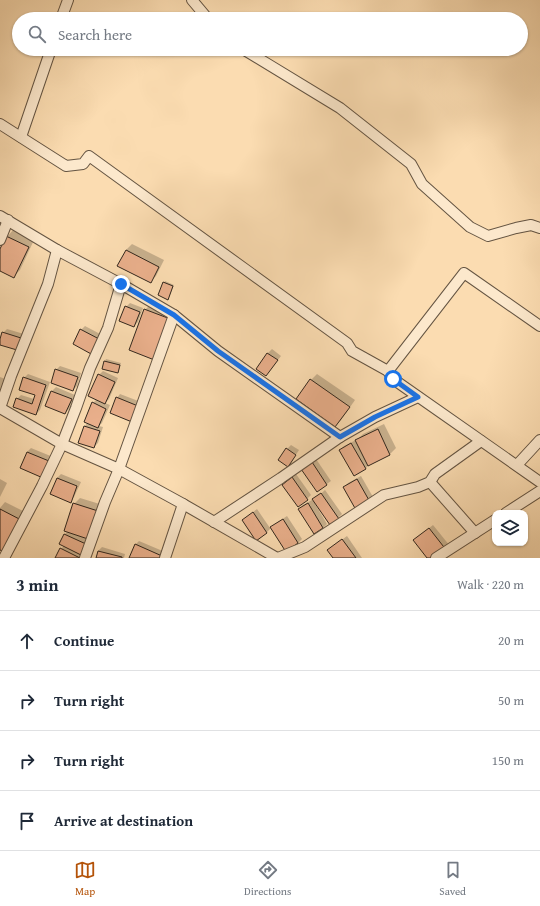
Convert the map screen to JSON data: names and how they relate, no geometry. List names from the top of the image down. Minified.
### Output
{"page":{"search":"Search here","heading":["3 min","Walk · 220 m"],"list":[["Continue","20 m"],["Turn right","50 m"],["Turn right","150 m"],"Arrive at destination"],"nav":["Map","Directions","Saved"]}}
